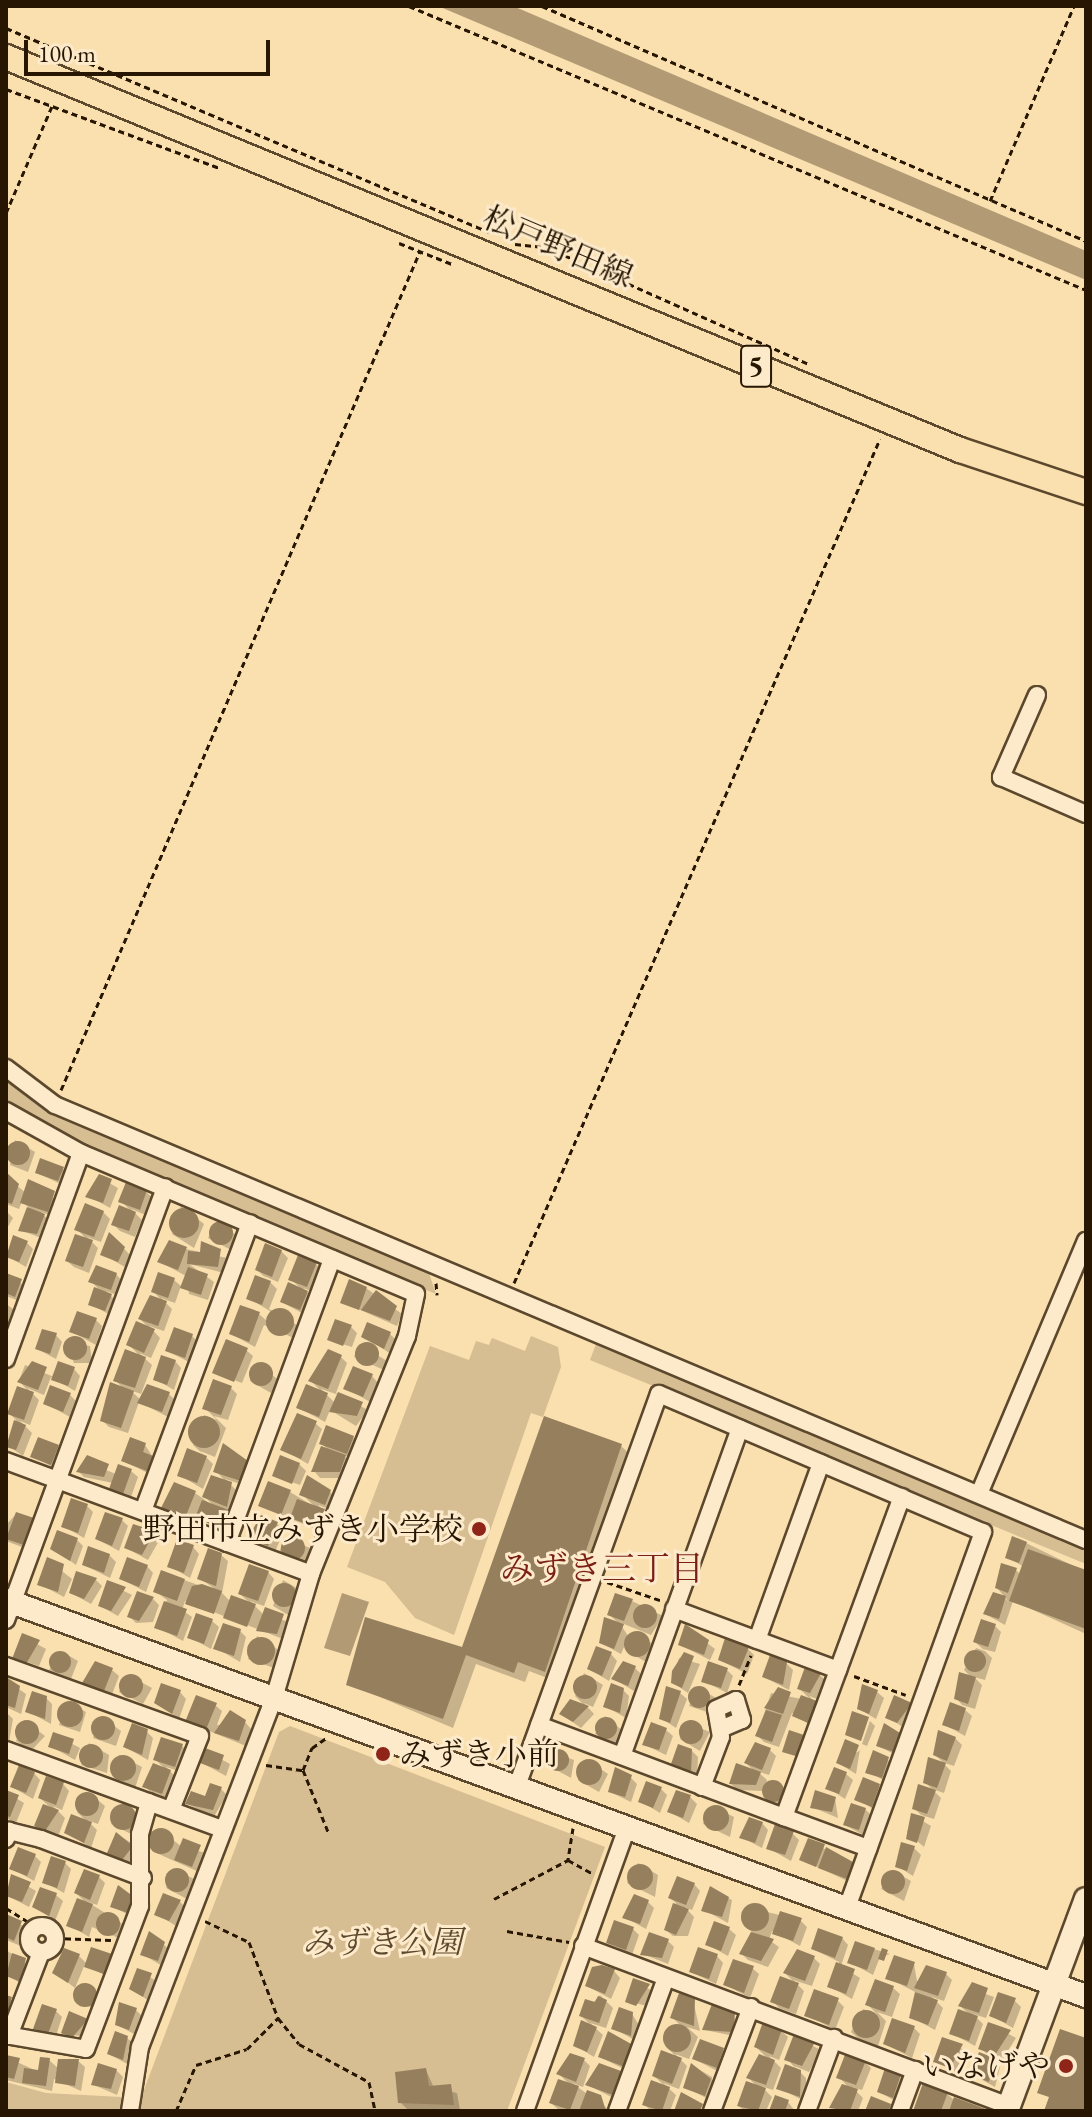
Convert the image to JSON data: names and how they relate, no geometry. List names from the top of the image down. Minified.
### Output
{"streets":{"main road":["松戸野田線","5"]},"districts":["みずき三丁目"],"parks":["みずき公園"],"places":["野田市立みずき小学校","みずき小前","いなげや"],"scale_bar":"100 m"}
